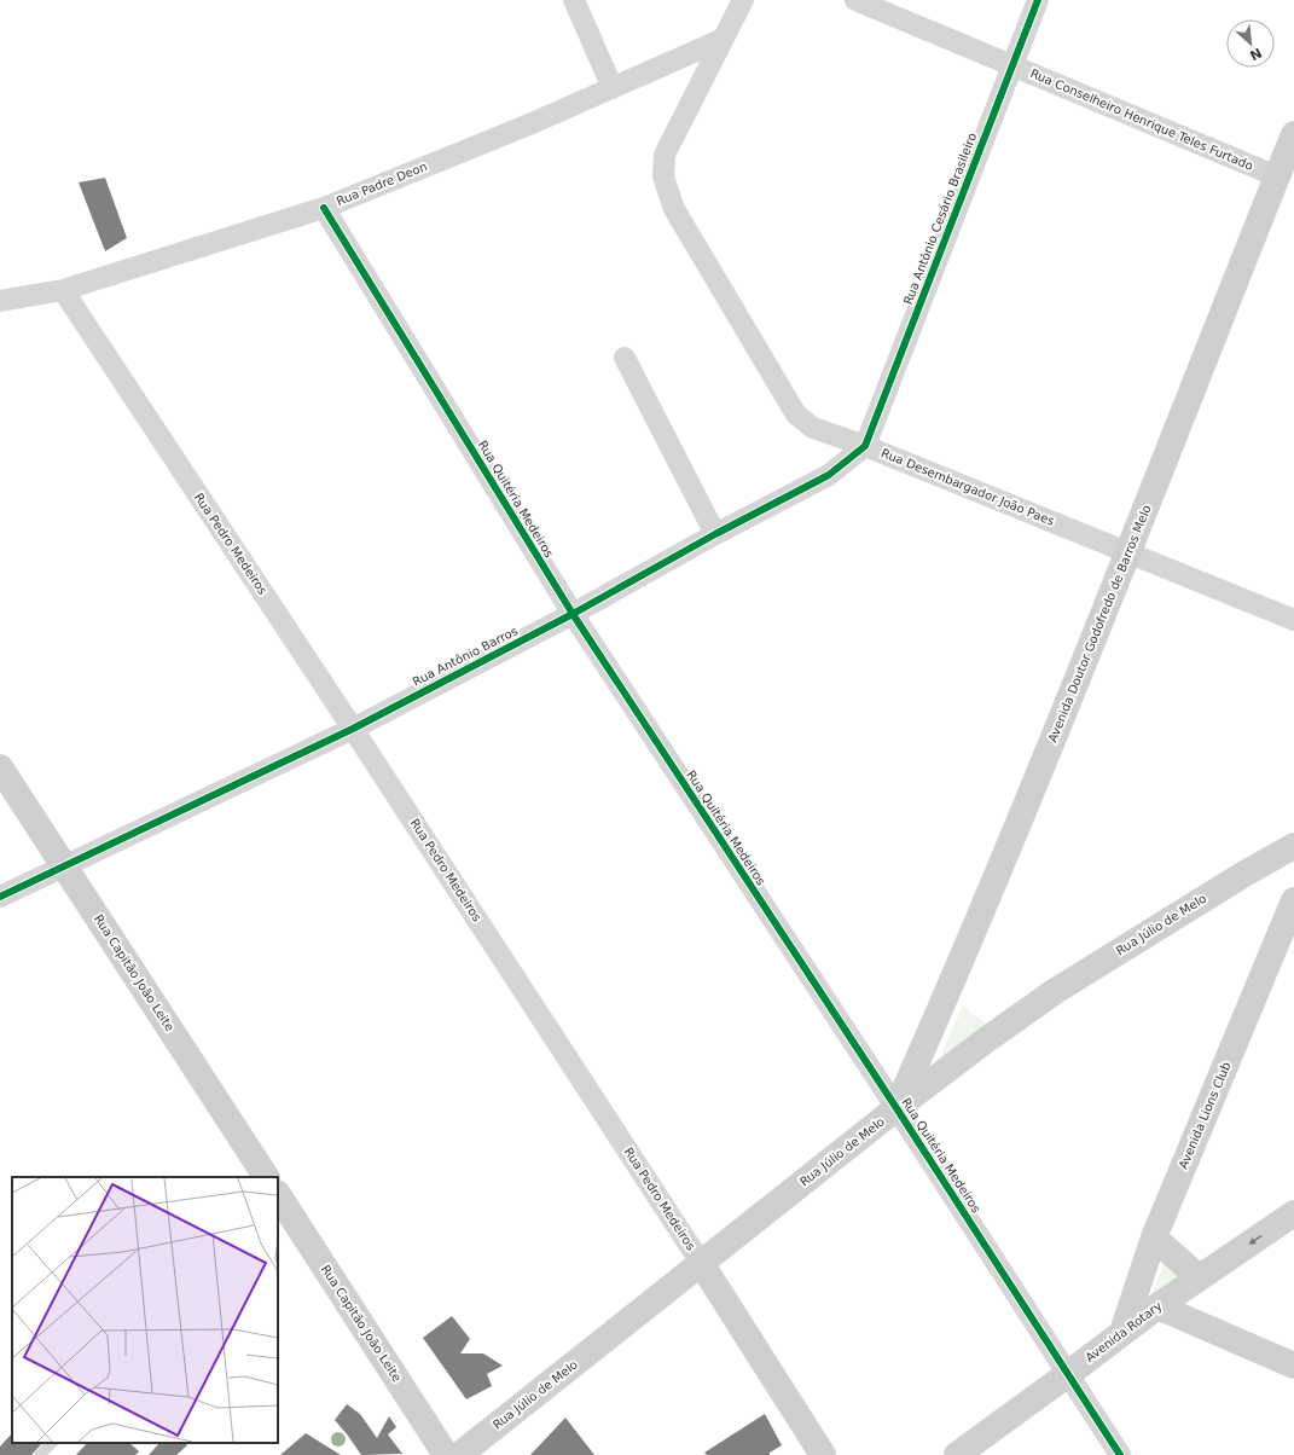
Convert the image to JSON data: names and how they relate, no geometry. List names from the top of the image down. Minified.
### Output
{"streets":{"street":["Rua Conselheiro Henrique Teles Furtado","Rua Padre Deon","Rua Antônio Cesário Brasileiro","Rua Desembargador João Paes","Rua Quitéria Medeiros","Rua Pedro Medeiros","Avenida Doutor Godofredo de Barros Melo","Rua Antônio Barros","Rua Júlio de Melo","Rua Capitão João Leite","Avenida Lions Club","Avenida Rotary"]},"crossings":[["Rua Conselheiro Henrique Teles Furtado","Rua Antônio Cesário Brasileiro"],["Rua Conselheiro Henrique Teles Furtado","Avenida Doutor Godofredo de Barros Melo"],["Rua Padre Deon","Rua Desembargador João Paes"],["Rua Padre Deon","Rua Quitéria Medeiros"],["Rua Padre Deon","Rua Pedro Medeiros"],["Rua Antônio Cesário Brasileiro","Rua Desembargador João Paes"],["Rua Antônio Cesário Brasileiro","Rua Antônio Barros"],["Rua Desembargador João Paes","Avenida Doutor Godofredo de Barros Melo"],["Rua Desembargador João Paes","Rua Antônio Barros"],["Rua Quitéria Medeiros","Avenida Doutor Godofredo de Barros Melo"],["Rua Quitéria Medeiros","Rua Antônio Barros"],["Rua Quitéria Medeiros","Rua Júlio de Melo"],["Rua Quitéria Medeiros","Avenida Rotary"],["Rua Pedro Medeiros","Rua Antônio Barros"],["Rua Pedro Medeiros","Rua Júlio de Melo"],["Avenida Doutor Godofredo de Barros Melo","Rua Júlio de Melo"],["Rua Antônio Barros","Rua Capitão João Leite"],["Avenida Lions Club","Avenida Rotary"]],"north":"bottom right"}
